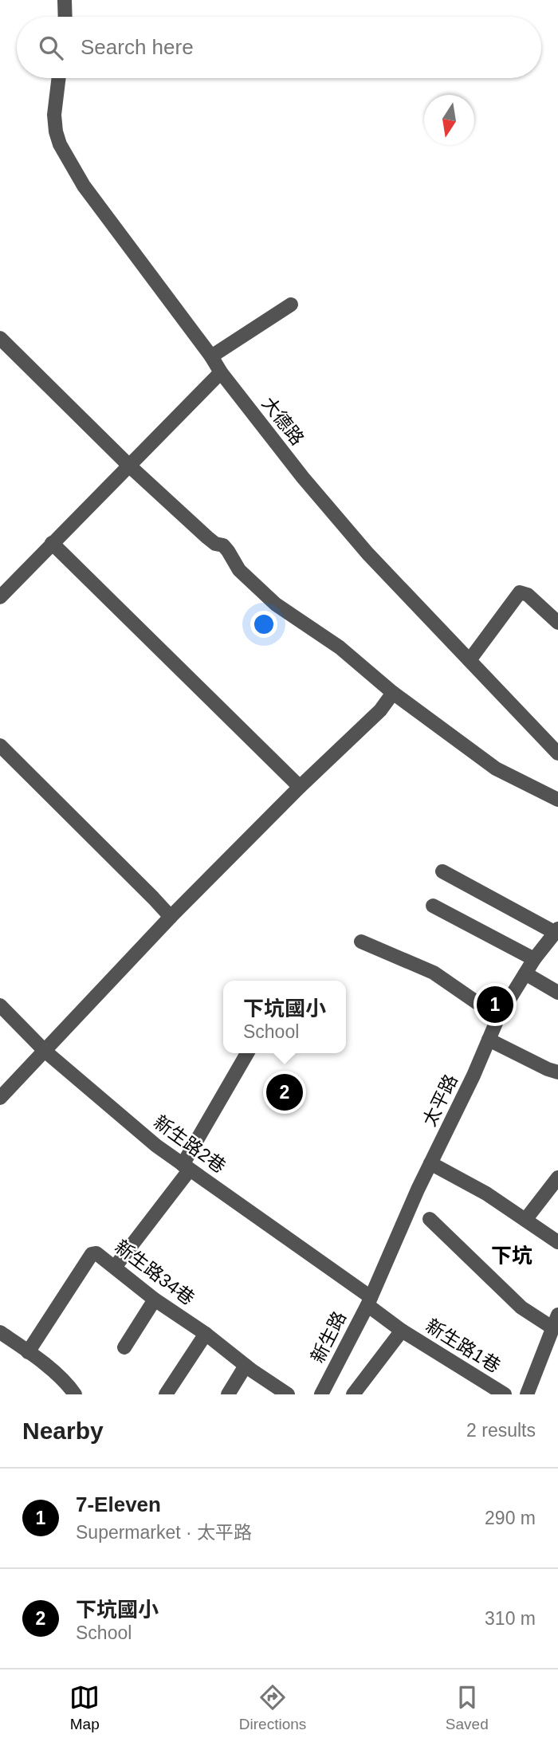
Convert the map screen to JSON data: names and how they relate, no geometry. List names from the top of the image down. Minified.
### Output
{"streets":{"street":["大德路","太平路","新生路2巷","新生路34巷","新生路","新生路1巷"]},"crossings":[["太平路","新生路2巷"],["太平路","新生路"],["太平路","新生路1巷"],["新生路2巷","新生路"],["新生路2巷","新生路1巷"],["新生路","新生路1巷"]],"districts":["下坑"],"north":"bottom","page":{"search":"Search here","popup":["下坑國小","School"],"pins":["1","2"],"heading":["Nearby","2 results"],"list":[{"mark":"1","name":"7-Eleven","note":"Supermarket · 太平路","value":"290 m"},{"mark":"2","name":"下坑國小","note":"School","value":"310 m"}],"nav":["Map","Directions","Saved"]}}
